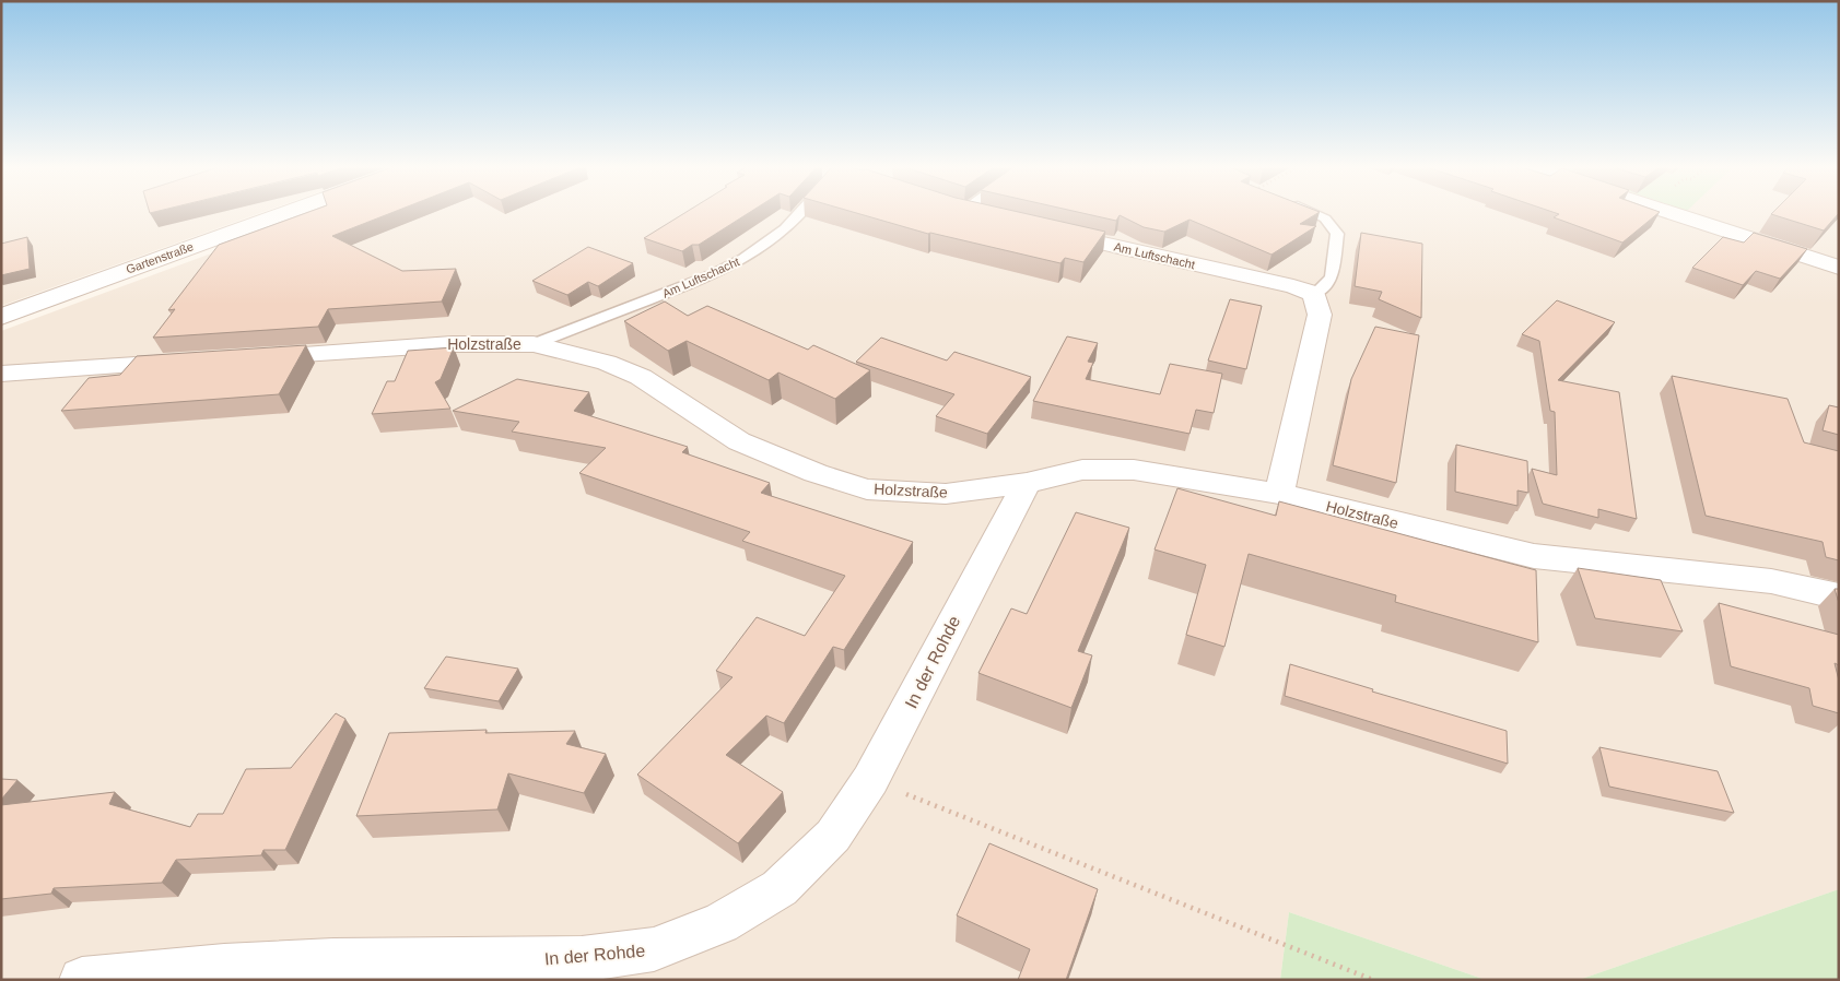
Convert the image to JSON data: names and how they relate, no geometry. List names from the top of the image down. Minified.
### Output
{"streets":{"street":["Am Luftschacht","Gartenstraße","Holzstraße","In der Rohde"]},"crossings":[["Am Luftschacht","Holzstraße"],["Holzstraße","In der Rohde"]]}
